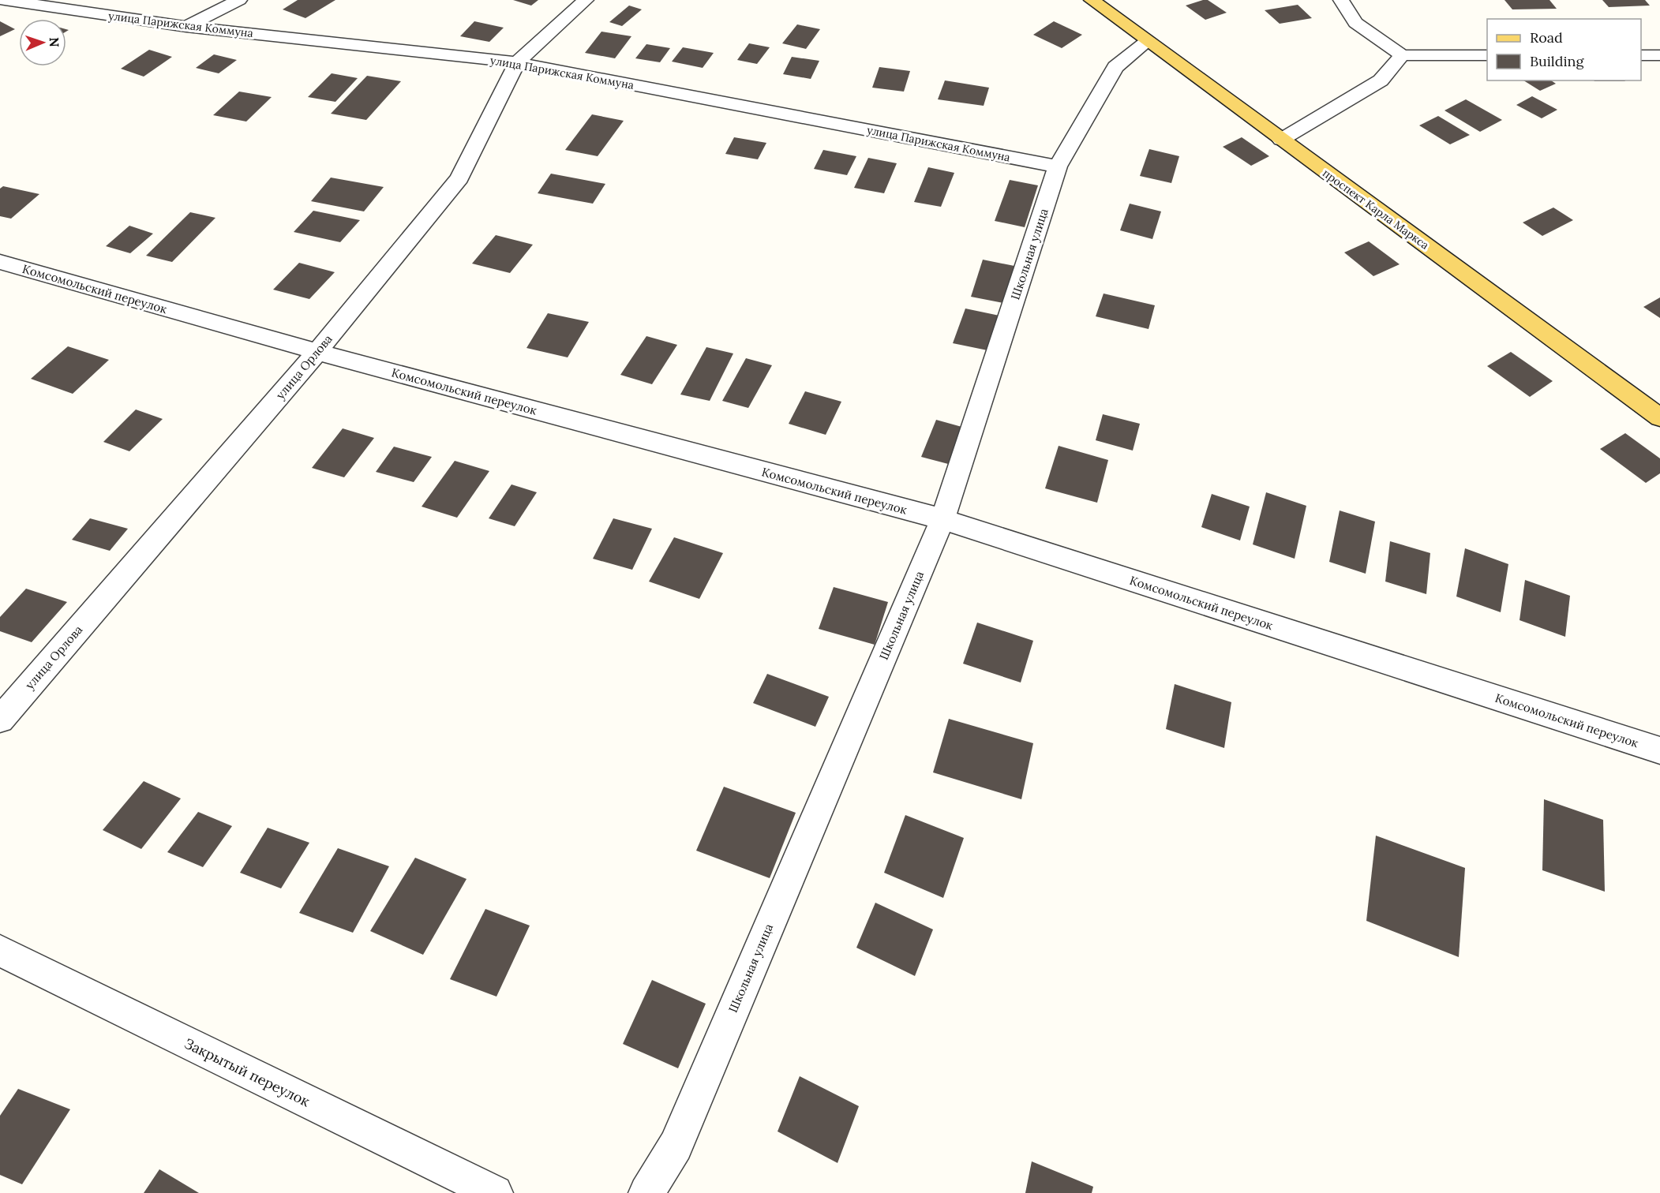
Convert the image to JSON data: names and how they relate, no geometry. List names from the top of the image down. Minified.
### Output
{"streets":{"main road":["проспект Карла Маркса"],"street":["улица Парижская Коммуна","Школьная улица","Комсомольский переулок","улица Орлова","Закрытый переулок"]},"crossings":[["улица Парижская Коммуна","Школьная улица"],["улица Парижская Коммуна","улица Орлова"],["проспект Карла Маркса","Школьная улица"],["Школьная улица","Комсомольский переулок"],["Комсомольский переулок","улица Орлова"]],"legend":["Road","Building"],"north":"right"}
